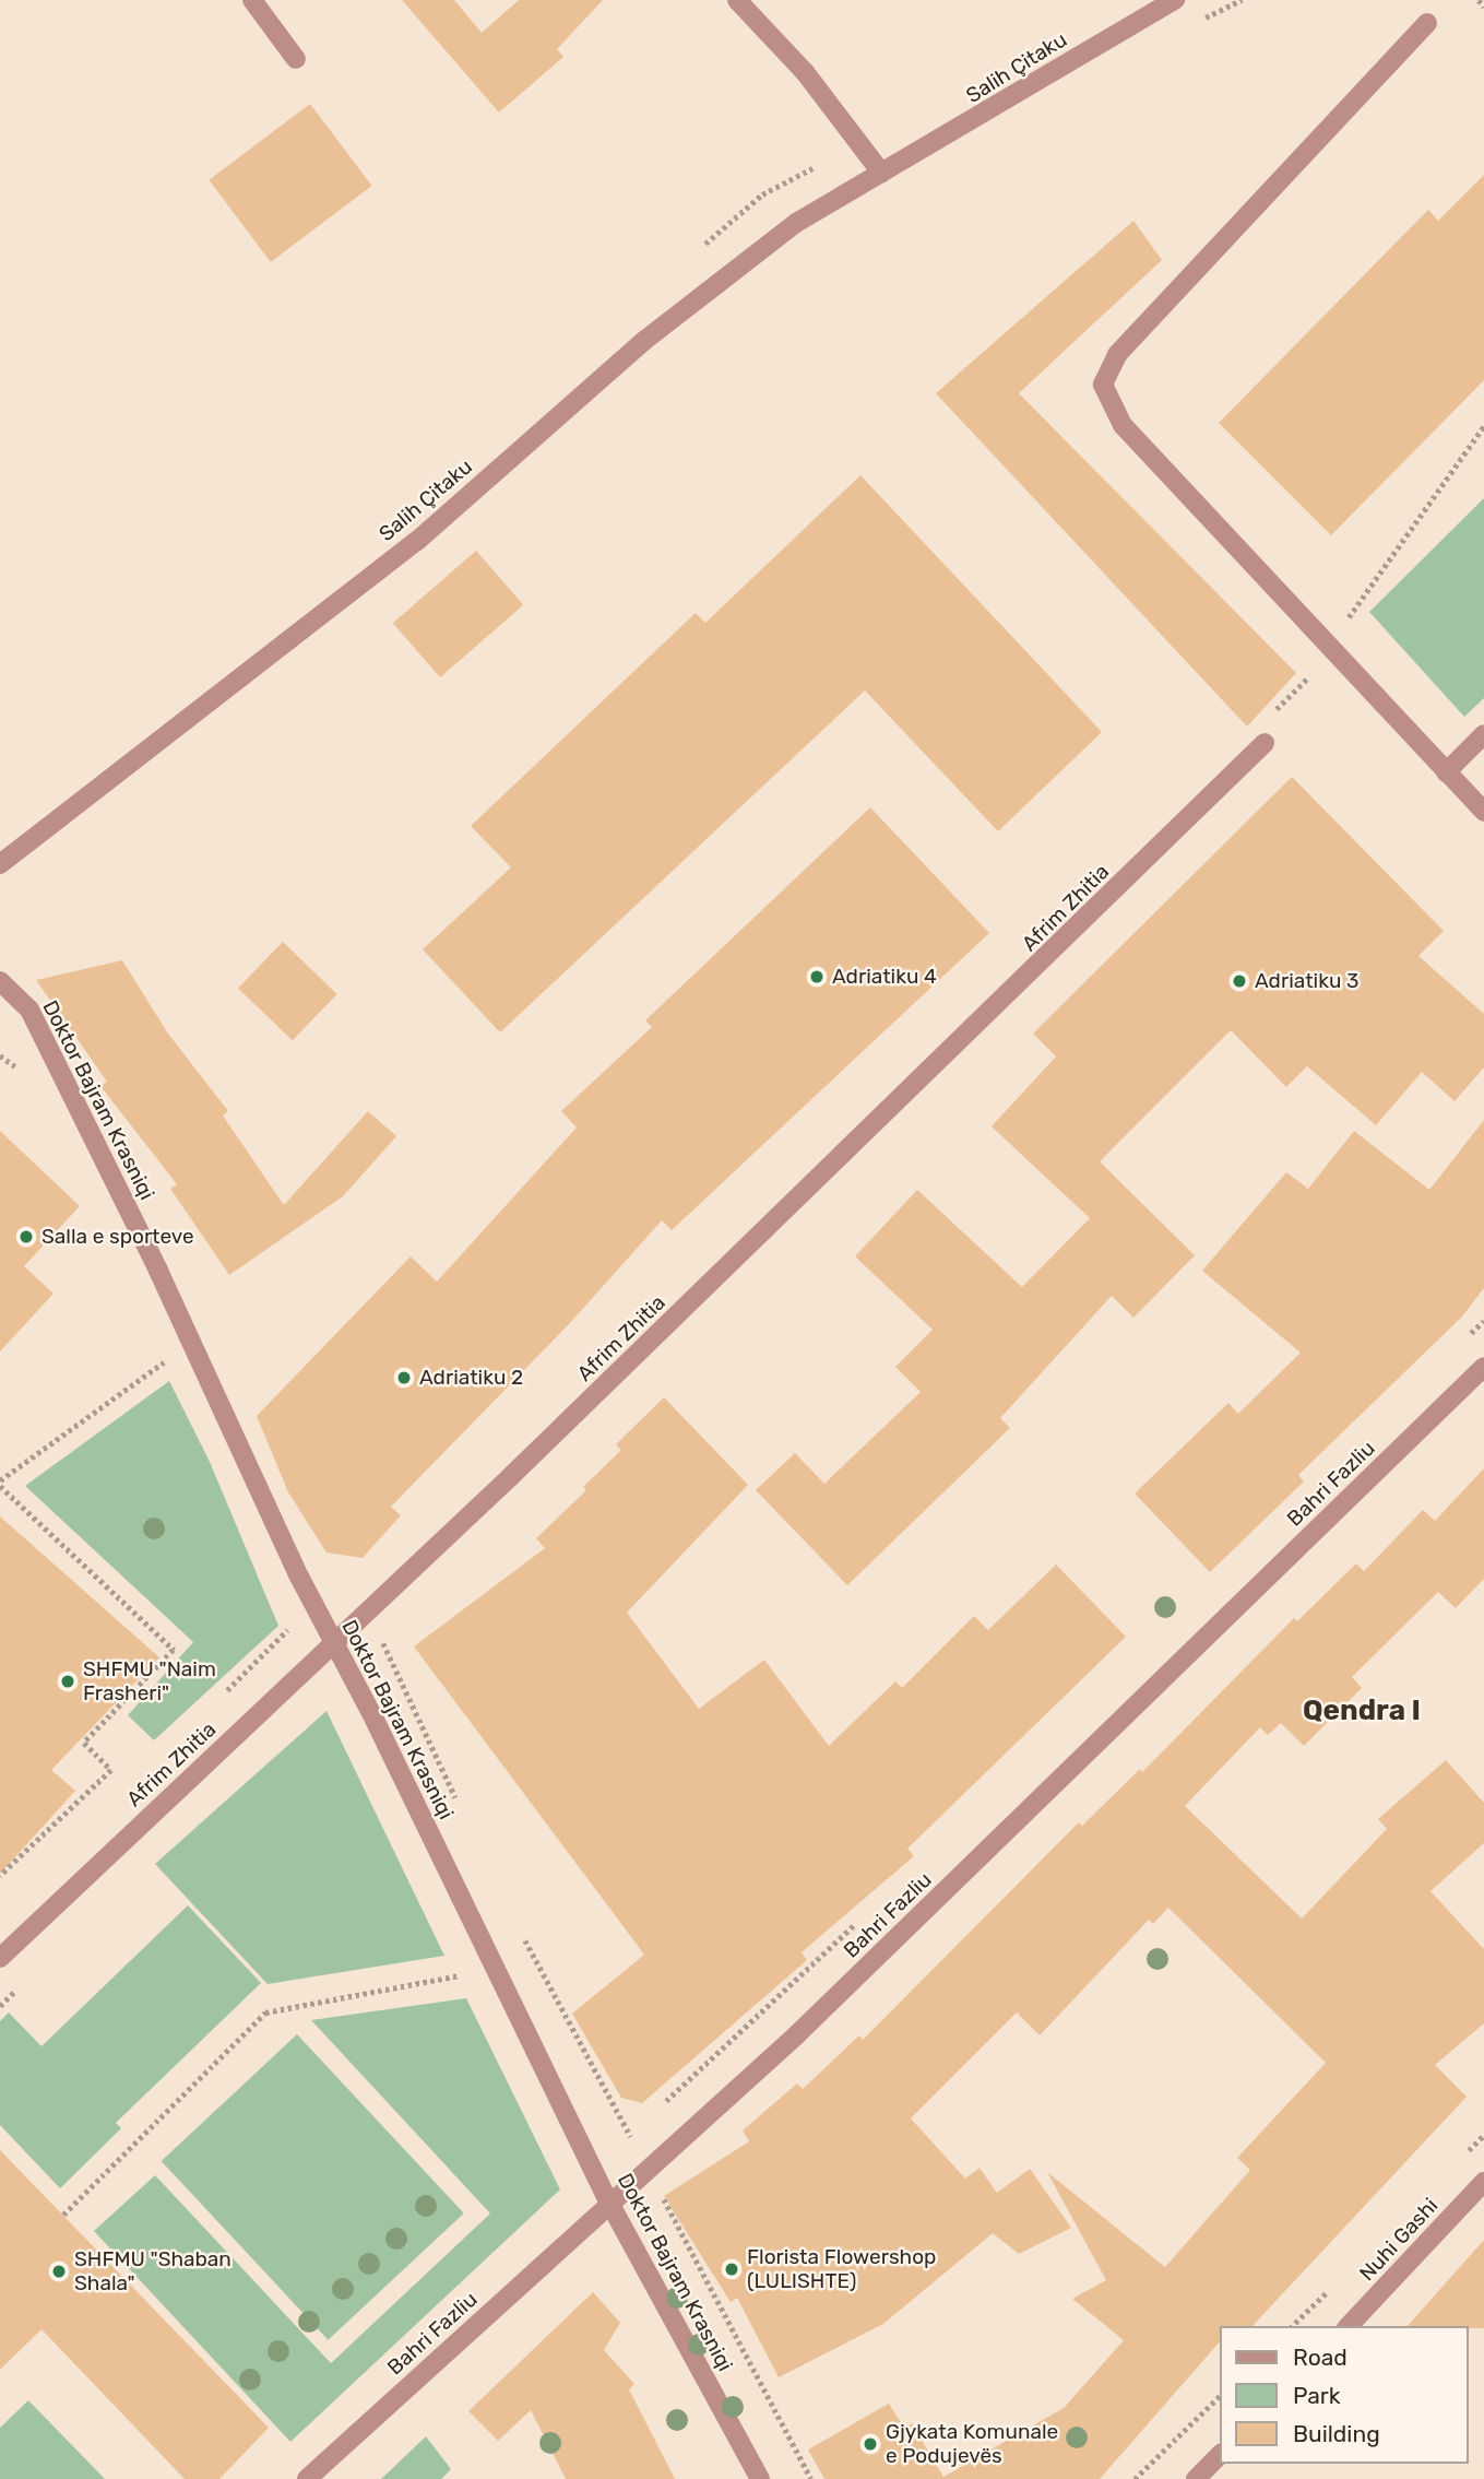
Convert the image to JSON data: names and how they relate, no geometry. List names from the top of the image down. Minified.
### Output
{"streets":{"street":["Salih Çitaku","Afrim Zhitia","Doktor Bajram Krasniqi","Bahri Fazliu","Nuhi Gashi"]},"crossings":[["Afrim Zhitia","Doktor Bajram Krasniqi"],["Doktor Bajram Krasniqi","Bahri Fazliu"]],"districts":["Qendra I"],"places":["Adriatiku 4","Adriatiku 3","Salla e sporteve","Adriatiku 2","SHFMU \"Naim Frasheri\"","Florista Flowershop (LULISHTE)","SHFMU \"Shaban Shala\"","Gjykata Komunale e Podujevës"],"legend":["Road","Park","Building"]}
